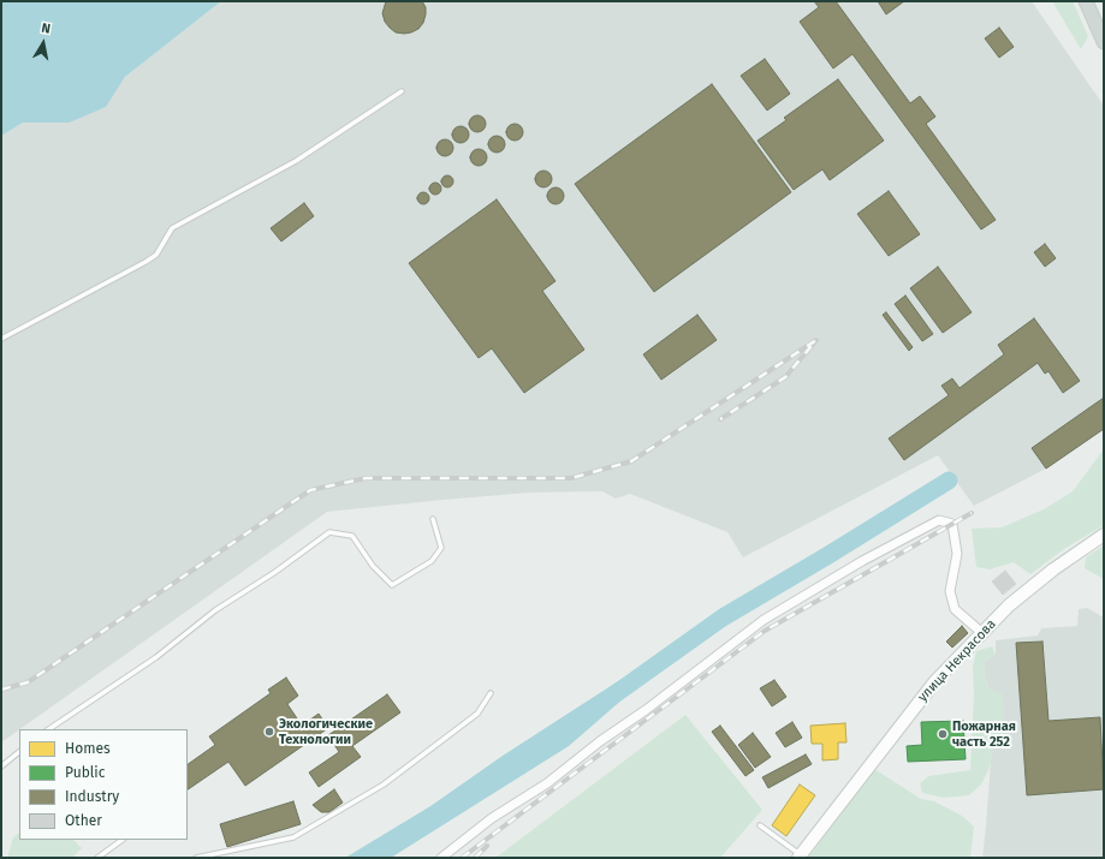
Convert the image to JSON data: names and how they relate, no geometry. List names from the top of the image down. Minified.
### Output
{"streets":{"street":["улица Некрасова"]},"places":["Экологические Технологии","Пожарная часть 252"],"legend":["Homes","Public","Industry","Other"],"north":"top"}
